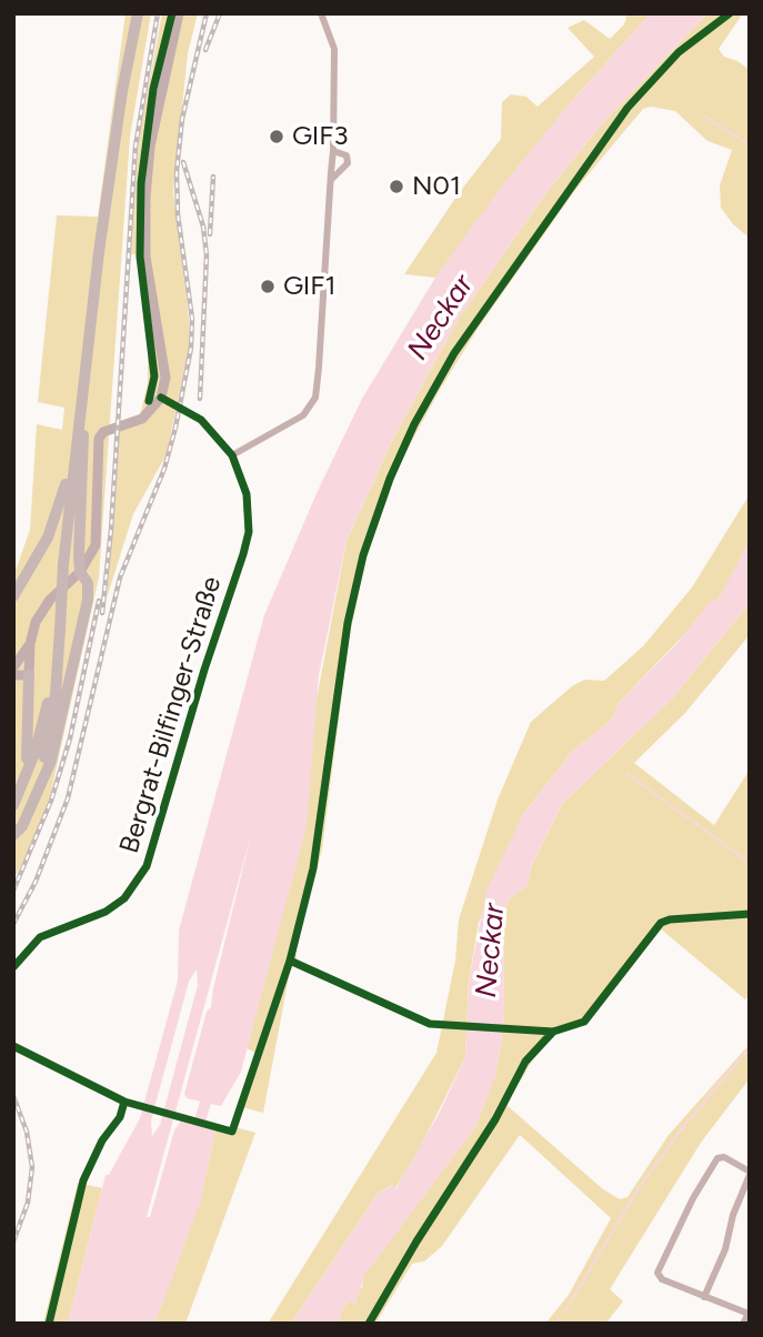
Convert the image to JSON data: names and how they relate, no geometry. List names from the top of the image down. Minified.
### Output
{"streets":{"street":["Bergrat-Bilfinger-Straße"]},"water":["Neckar"],"places":["GIF3","N01","GIF1"]}
